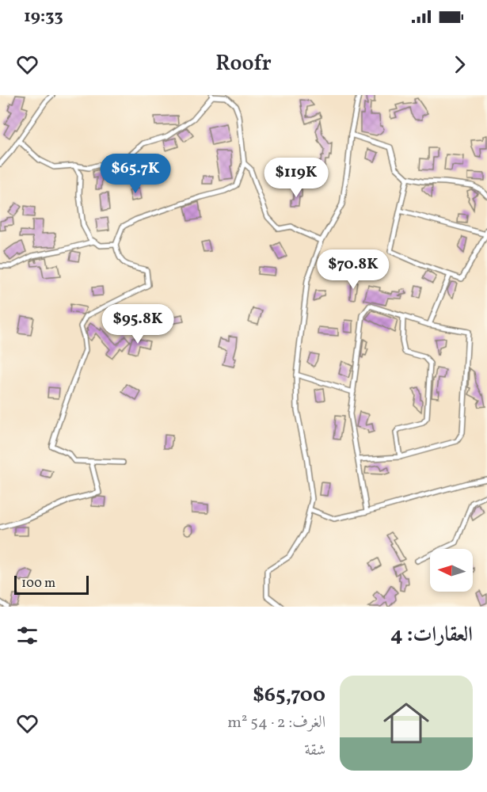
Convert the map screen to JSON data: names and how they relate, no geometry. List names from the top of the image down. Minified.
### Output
{"scale_bar":"100 m","north":"left","page":{"status":"19:33","header":"Roofr","price":["$65.7K","$119K","$70.8K","$95.8K"],"scale":"100 m","heading":"العقارات: 4","list":[{"name":"$65,700","note":"الغرف: 2 · 54 m² · شقة"}]}}
